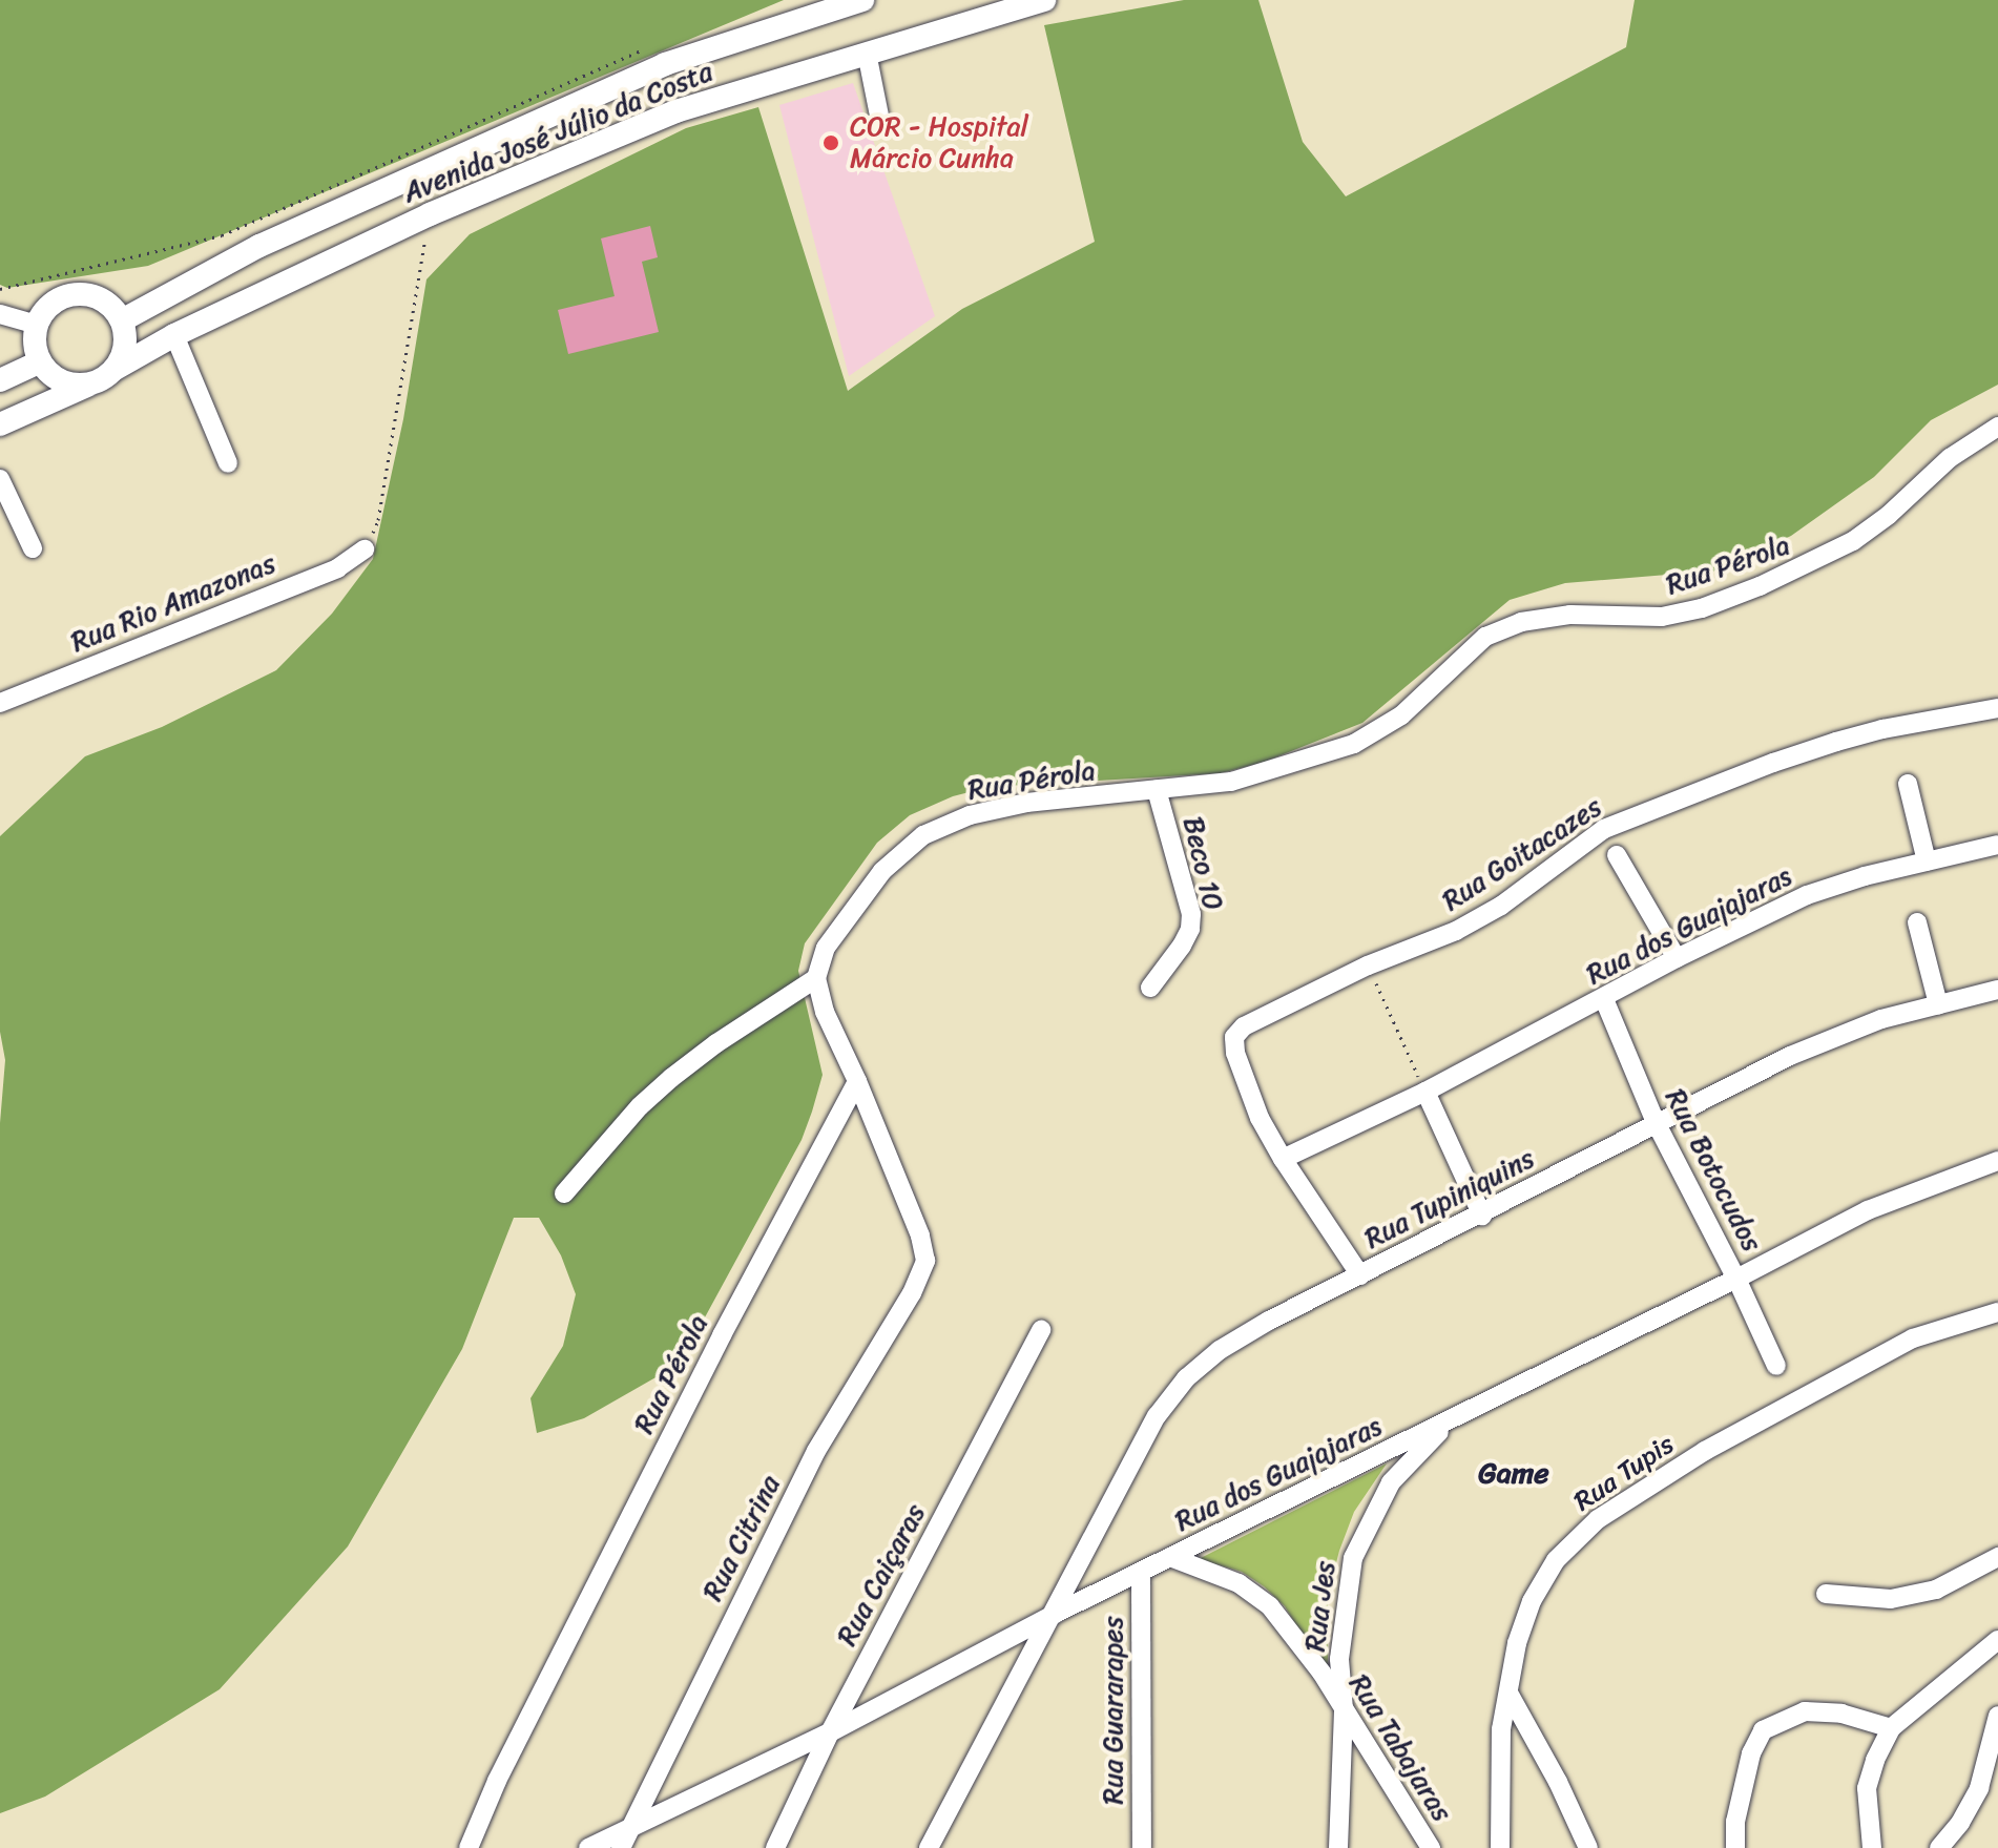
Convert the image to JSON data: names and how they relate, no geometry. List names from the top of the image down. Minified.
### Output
{"streets":{"main road":["Avenida José Júlio da Costa"],"street":["Rua Pérola","Rua Rio Amazonas","Rua Goitacazes","Beco 10","Rua dos Guajajaras","Rua Botocudos","Rua Tupiniquins","Rua Tupis","Rua Citrina","Rua Caiçaras","Rua Jes","Rua Guararapes","Rua Tabajaras"]},"crossings":[["Rua Pérola","Beco 10"],["Rua Pérola","Rua Citrina"],["Rua Goitacazes","Rua dos Guajajaras"],["Rua dos Guajajaras","Rua Botocudos"],["Rua dos Guajajaras","Rua Tupiniquins"],["Rua dos Guajajaras","Rua Citrina"],["Rua dos Guajajaras","Rua Caiçaras"],["Rua dos Guajajaras","Rua Jes"],["Rua dos Guajajaras","Rua Guararapes"],["Rua dos Guajajaras","Rua Tabajaras"],["Rua Botocudos","Rua Tupiniquins"],["Rua Jes","Rua Tabajaras"]],"districts":["Game"],"places":["COR - Hospital Márcio Cunha"]}
